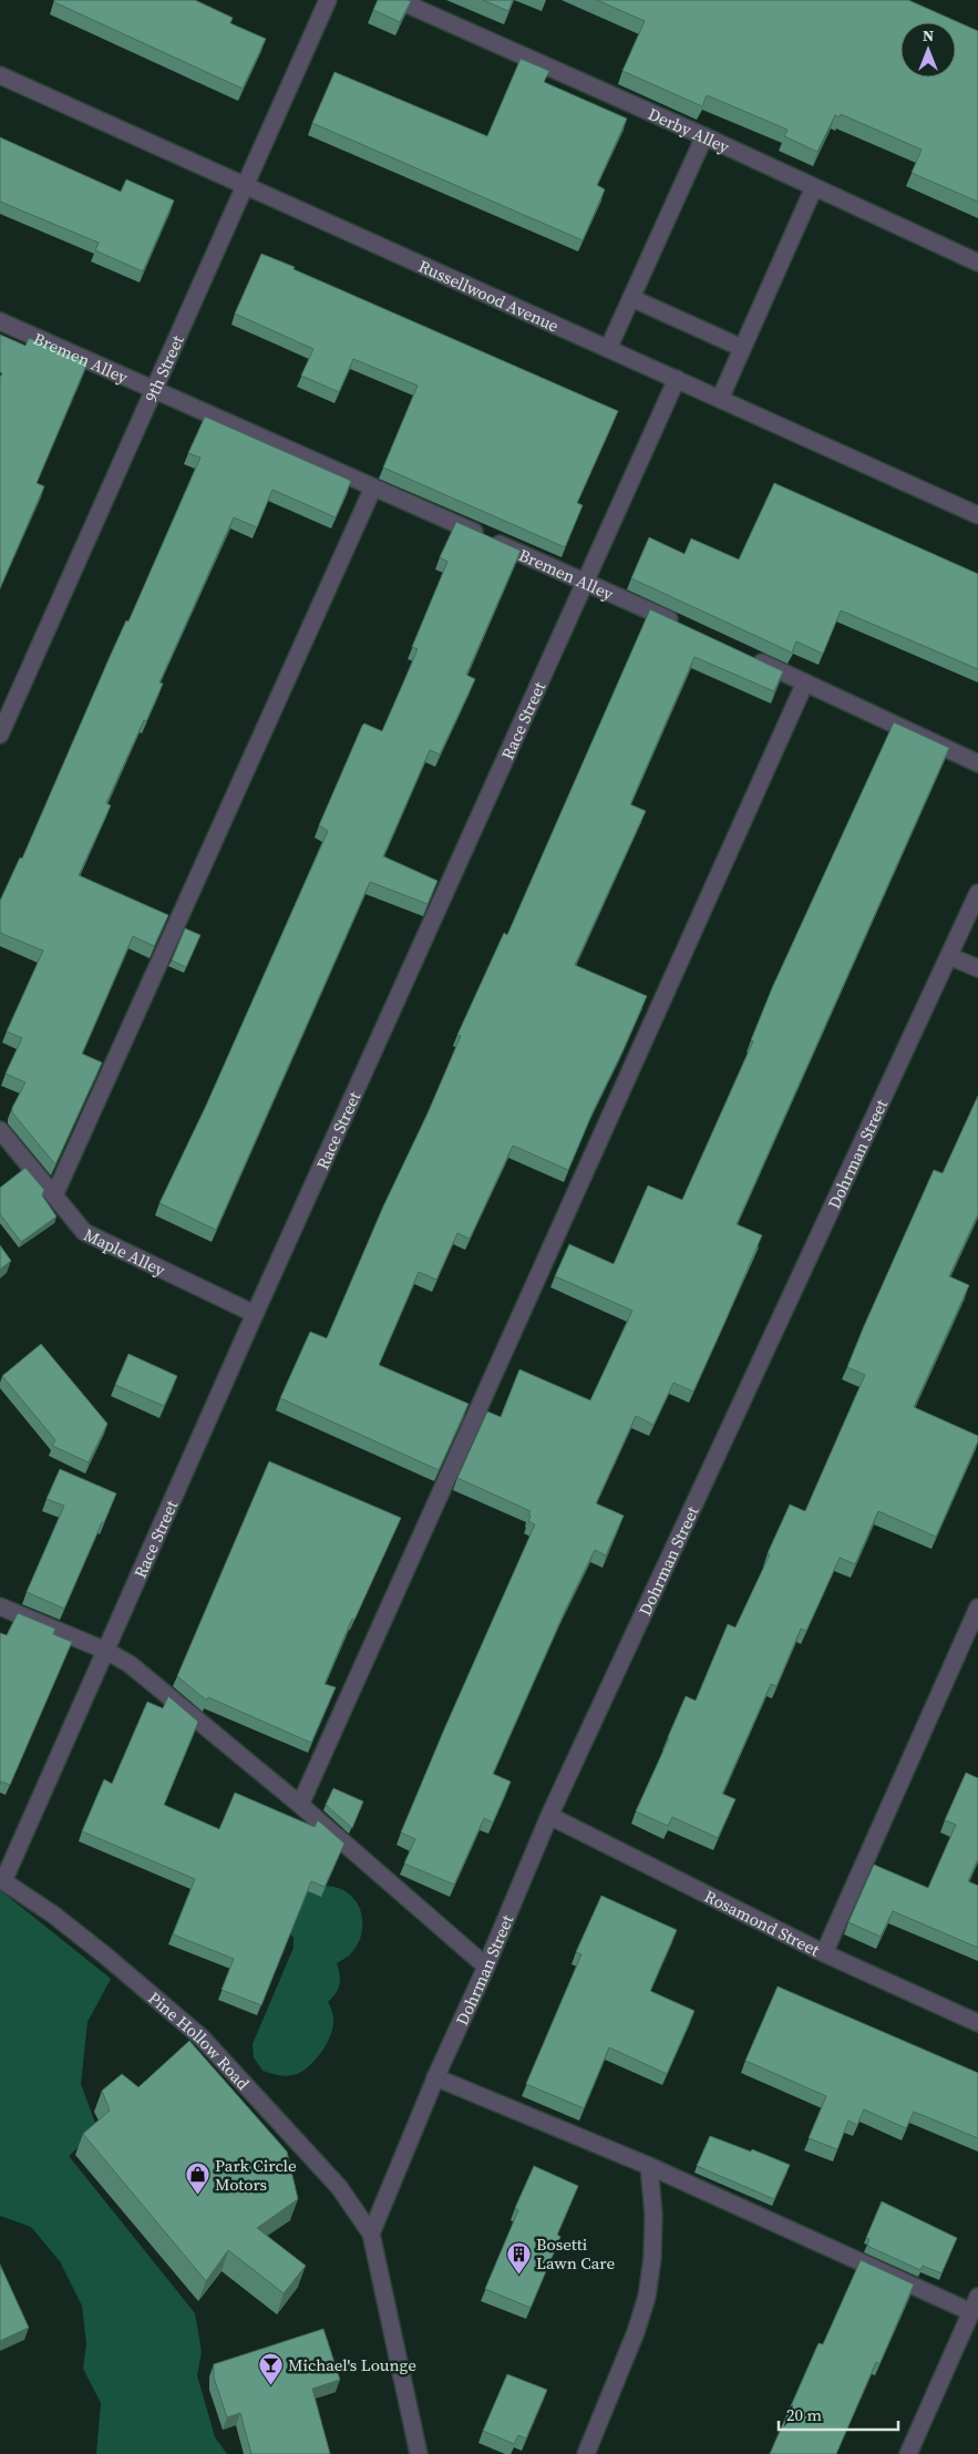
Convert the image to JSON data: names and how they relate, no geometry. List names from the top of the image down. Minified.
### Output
{"streets":{"street":["Derby Alley","Russellwood Avenue","Bremen Alley","9th Street","Race Street","Dohrman Street","Maple Alley","Rosamond Street","Pine Hollow Road"]},"crossings":[["Russellwood Avenue","9th Street"],["Russellwood Avenue","Race Street"],["Bremen Alley","9th Street"],["Bremen Alley","Race Street"],["Race Street","Maple Alley"],["Race Street","Pine Hollow Road"],["Dohrman Street","Rosamond Street"],["Dohrman Street","Pine Hollow Road"]],"places":{"shop":["Park Circle Motors"],"building":["Bosetti Lawn Care"],"bar":["Michael's Lounge"]},"scale_bar":"20 m","north":"top"}
